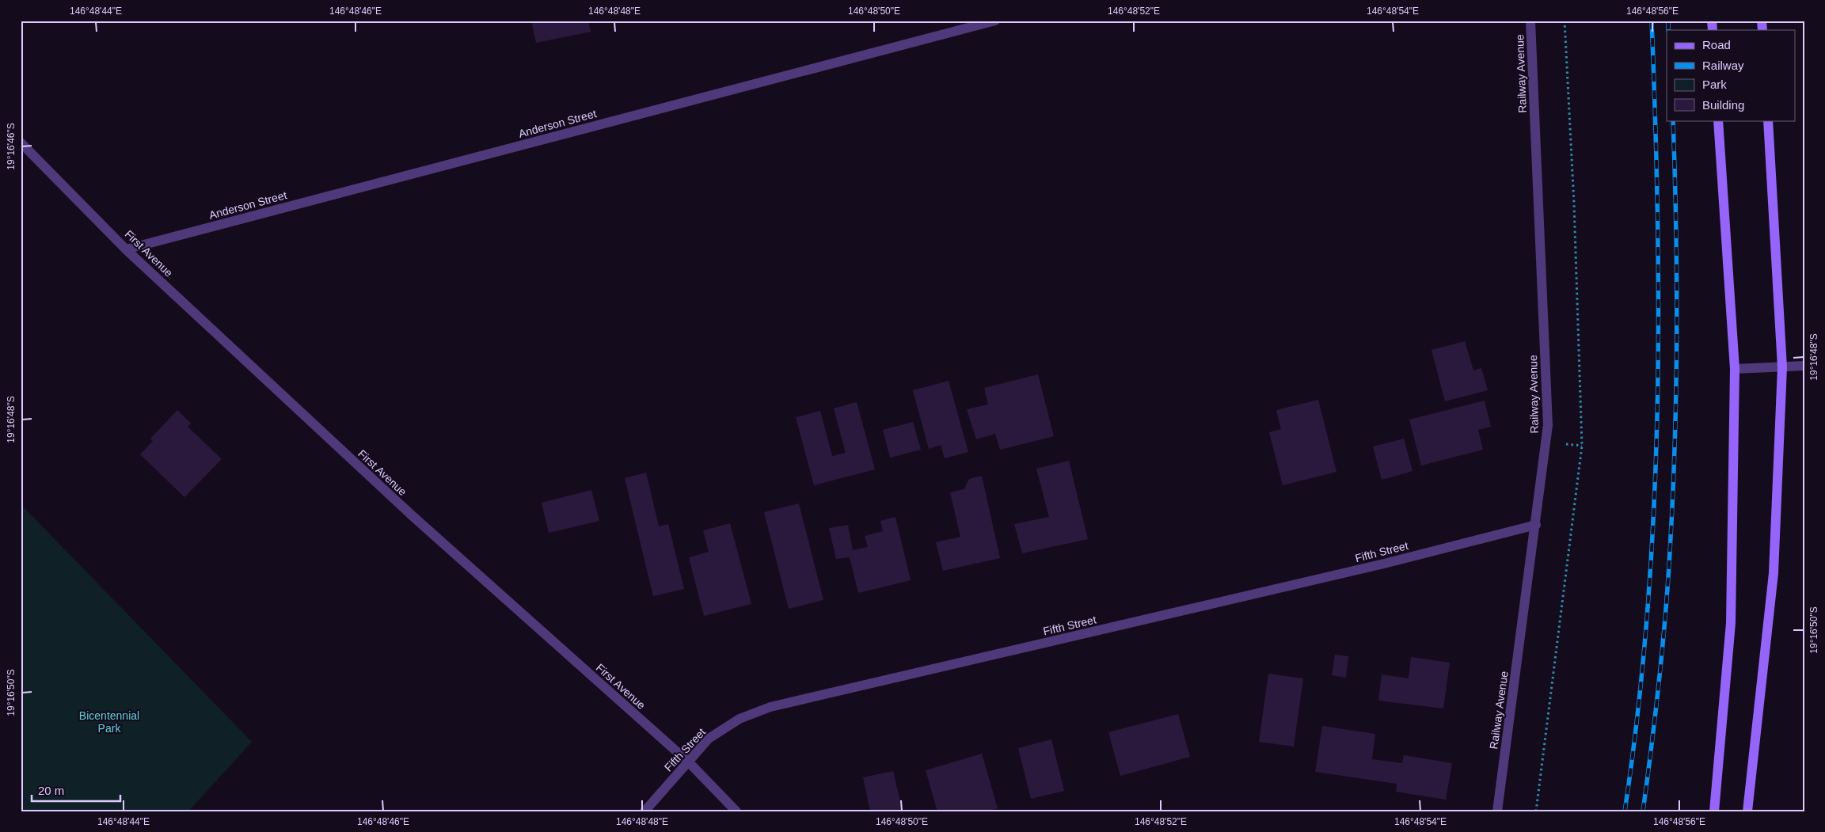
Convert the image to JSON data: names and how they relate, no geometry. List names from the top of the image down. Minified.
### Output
{"streets":{"street":["Railway Avenue","Anderson Street","First Avenue","Fifth Street"]},"crossings":[["Railway Avenue","Fifth Street"],["Anderson Street","First Avenue"],["First Avenue","Fifth Street"]],"parks":["Bicentennial Park"],"legend":["Road","Railway","Park","Building"],"scale_bar":"20 m","coordinates":["146°48'44\"E","146°48'46\"E","146°48'48\"E","146°48'50\"E","146°48'52\"E","146°48'54\"E","146°48'56\"E","19°16'46\"S","19°16'48\"S","19°16'50\"S"]}
